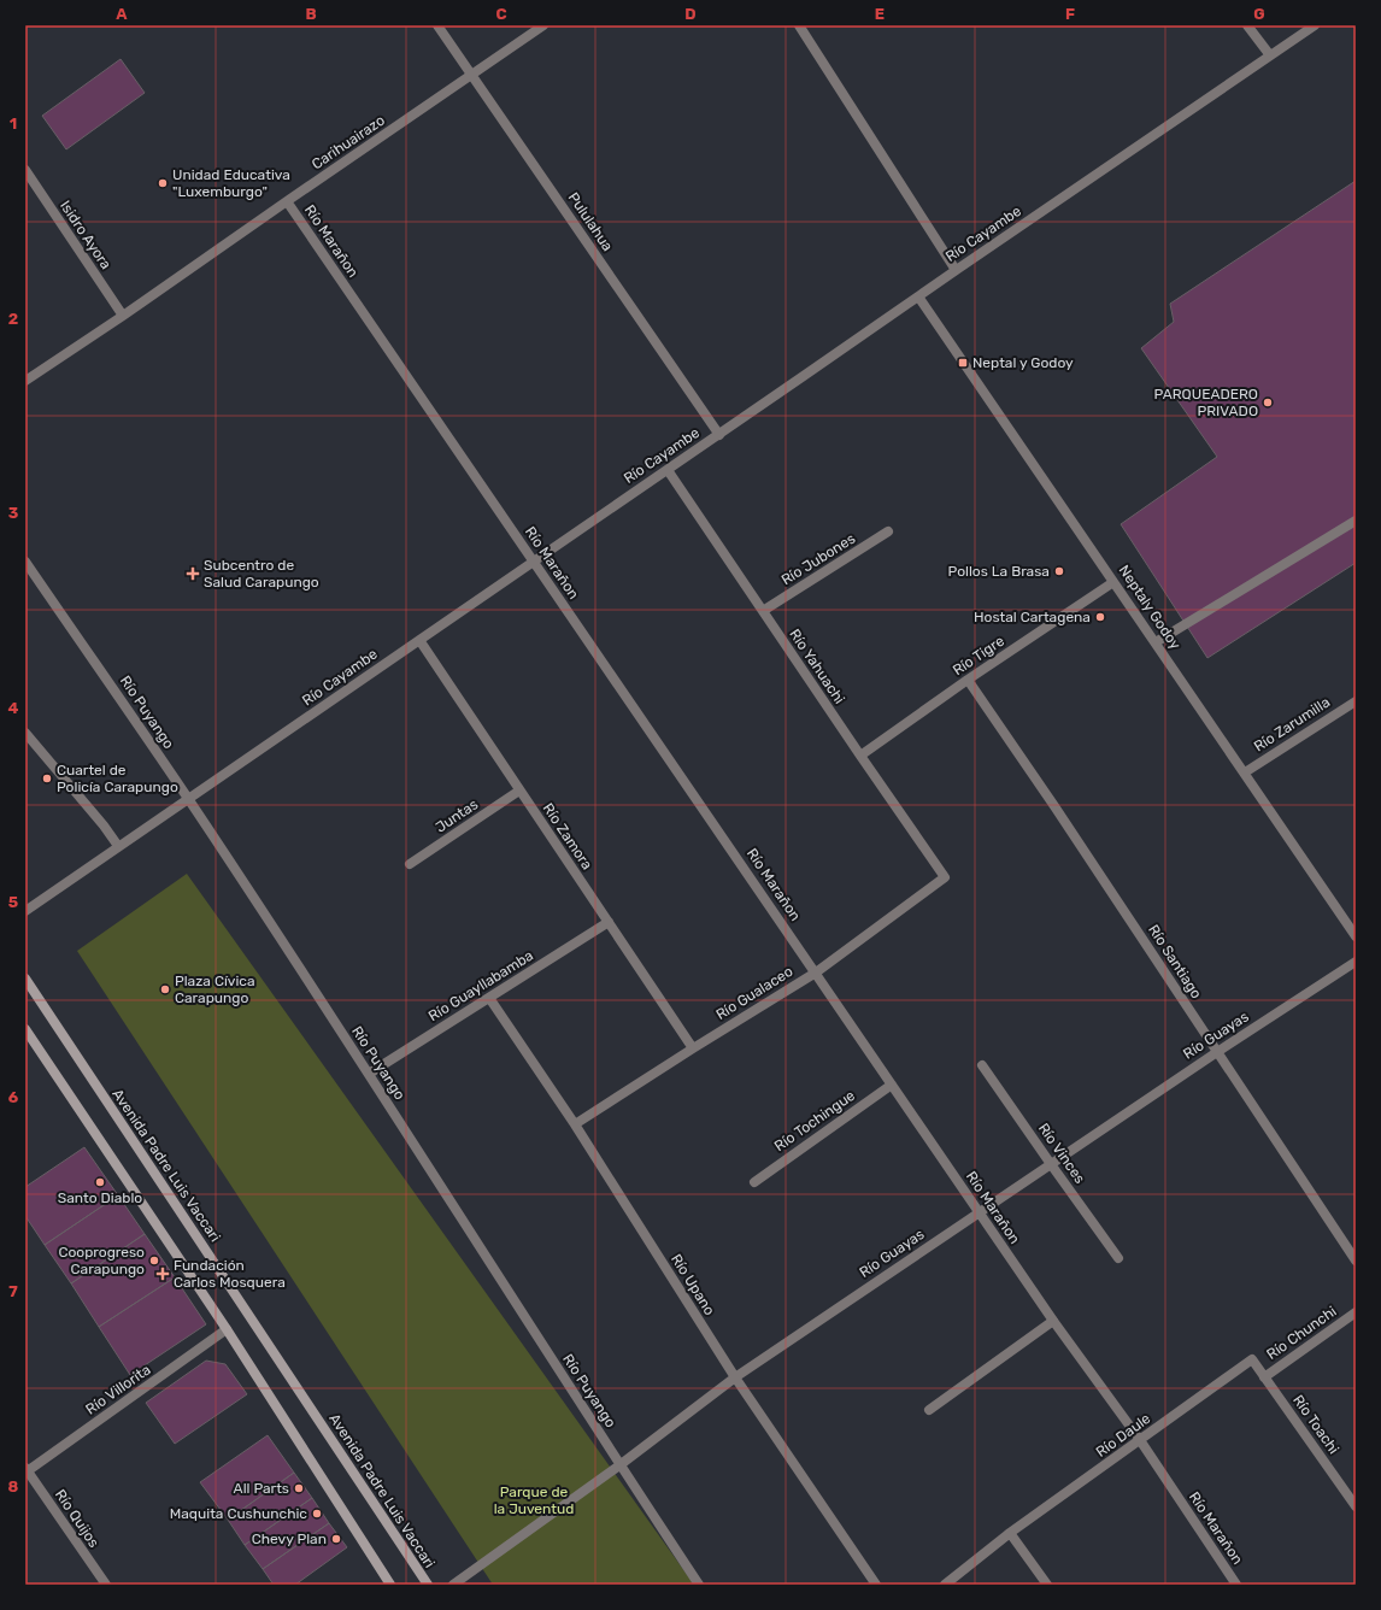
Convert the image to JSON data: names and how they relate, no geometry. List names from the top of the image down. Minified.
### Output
{"streets":{"main road":["Avenida Padre Luis Vaccari"],"street":["Carihuairazo","Pululahua","Río Cayambe","Isidro Ayora","Río Marañon","Río Jubones","Neptaly Godoy","Río Tigre","Río Yahuachi","Río Puyango","Río Zarumilla","Juntas","Río Zamora","Río Santiago","Río Guayllabamba","Río Gualaceo","Río Guayas","Río Tochingue","Río Vinces","Río Upano","Río Chunchi","Río Villorita","Río Toachi","Río Daule","Río Quijos"]},"crossings":[["Carihuairazo","Pululahua"],["Carihuairazo","Isidro Ayora"],["Carihuairazo","Río Marañon"],["Pululahua","Río Cayambe"],["Río Cayambe","Río Marañon"],["Río Cayambe","Neptaly Godoy"],["Río Cayambe","Río Yahuachi"],["Río Cayambe","Río Puyango"],["Río Cayambe","Río Zamora"],["Río Marañon","Río Gualaceo"],["Río Marañon","Río Guayas"],["Río Marañon","Río Tochingue"],["Río Marañon","Río Daule"],["Río Jubones","Río Yahuachi"],["Neptaly Godoy","Río Tigre"],["Neptaly Godoy","Río Zarumilla"],["Río Tigre","Río Yahuachi"],["Río Tigre","Río Santiago"],["Río Yahuachi","Río Gualaceo"],["Río Puyango","Río Guayllabamba"],["Río Puyango","Río Guayas"],["Juntas","Río Zamora"],["Río Zamora","Río Guayllabamba"],["Río Zamora","Río Gualaceo"],["Río Santiago","Río Guayas"],["Río Guayllabamba","Río Upano"],["Río Gualaceo","Río Upano"],["Río Guayas","Río Vinces"],["Río Guayas","Río Upano"],["Río Chunchi","Río Toachi"],["Río Villorita","Río Quijos"],["Río Toachi","Río Daule"]],"parks":["Parque de la Juventud"],"places":{"other":["Unidad Educativa \"Luxemburgo\"","PARQUEADERO PRIVADO","Pollos La Brasa","Hostal Cartagena","Cuartel de Policía Carapungo","Plaza Cívica Carapungo","Santo Diablo","Cooprogreso Carapungo","All Parts","Maquita Cushunchic","Chevy Plan"],"transit":["Neptal y Godoy"],"health":["Subcentro de Salud Carapungo","Fundación Carlos Mosquera"]},"grid":{"columns":["A","B","C","D","E","F","G"],"rows":["1","2","3","4","5","6","7","8"]}}
